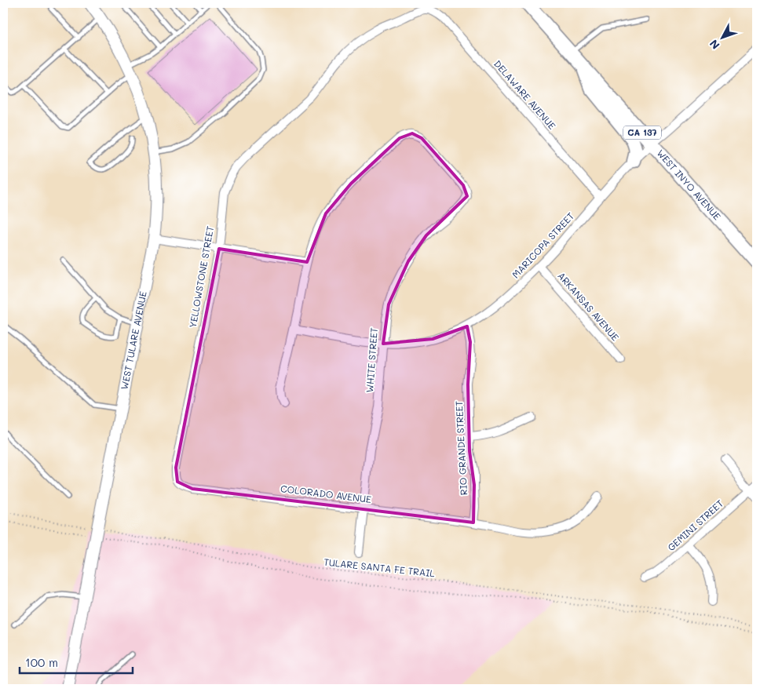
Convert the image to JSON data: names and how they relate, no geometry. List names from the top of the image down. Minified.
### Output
{"streets":{"main road":["CA 137","WEST INYO AVENUE","WEST TULARE AVENUE"],"street":["DELAWARE AVENUE","MARICOPA STREET","YELLOWSTONE STREET","ARKANSAS AVENUE","WHITE STREET","RIO GRANDE STREET","COLORADO AVENUE","GEMINI STREET"],"path":["TULARE SANTA FE TRAIL"]},"crossings":[["DELAWARE AVENUE","MARICOPA STREET"],["DELAWARE AVENUE","YELLOWSTONE STREET"],["WEST INYO AVENUE","MARICOPA STREET"],["MARICOPA STREET","ARKANSAS AVENUE"],["MARICOPA STREET","WHITE STREET"],["MARICOPA STREET","RIO GRANDE STREET"],["YELLOWSTONE STREET","COLORADO AVENUE"],["WEST TULARE AVENUE","TULARE SANTA FE TRAIL"],["WHITE STREET","COLORADO AVENUE"],["RIO GRANDE STREET","COLORADO AVENUE"]],"scale_bar":"100 m","north":"bottom left"}
